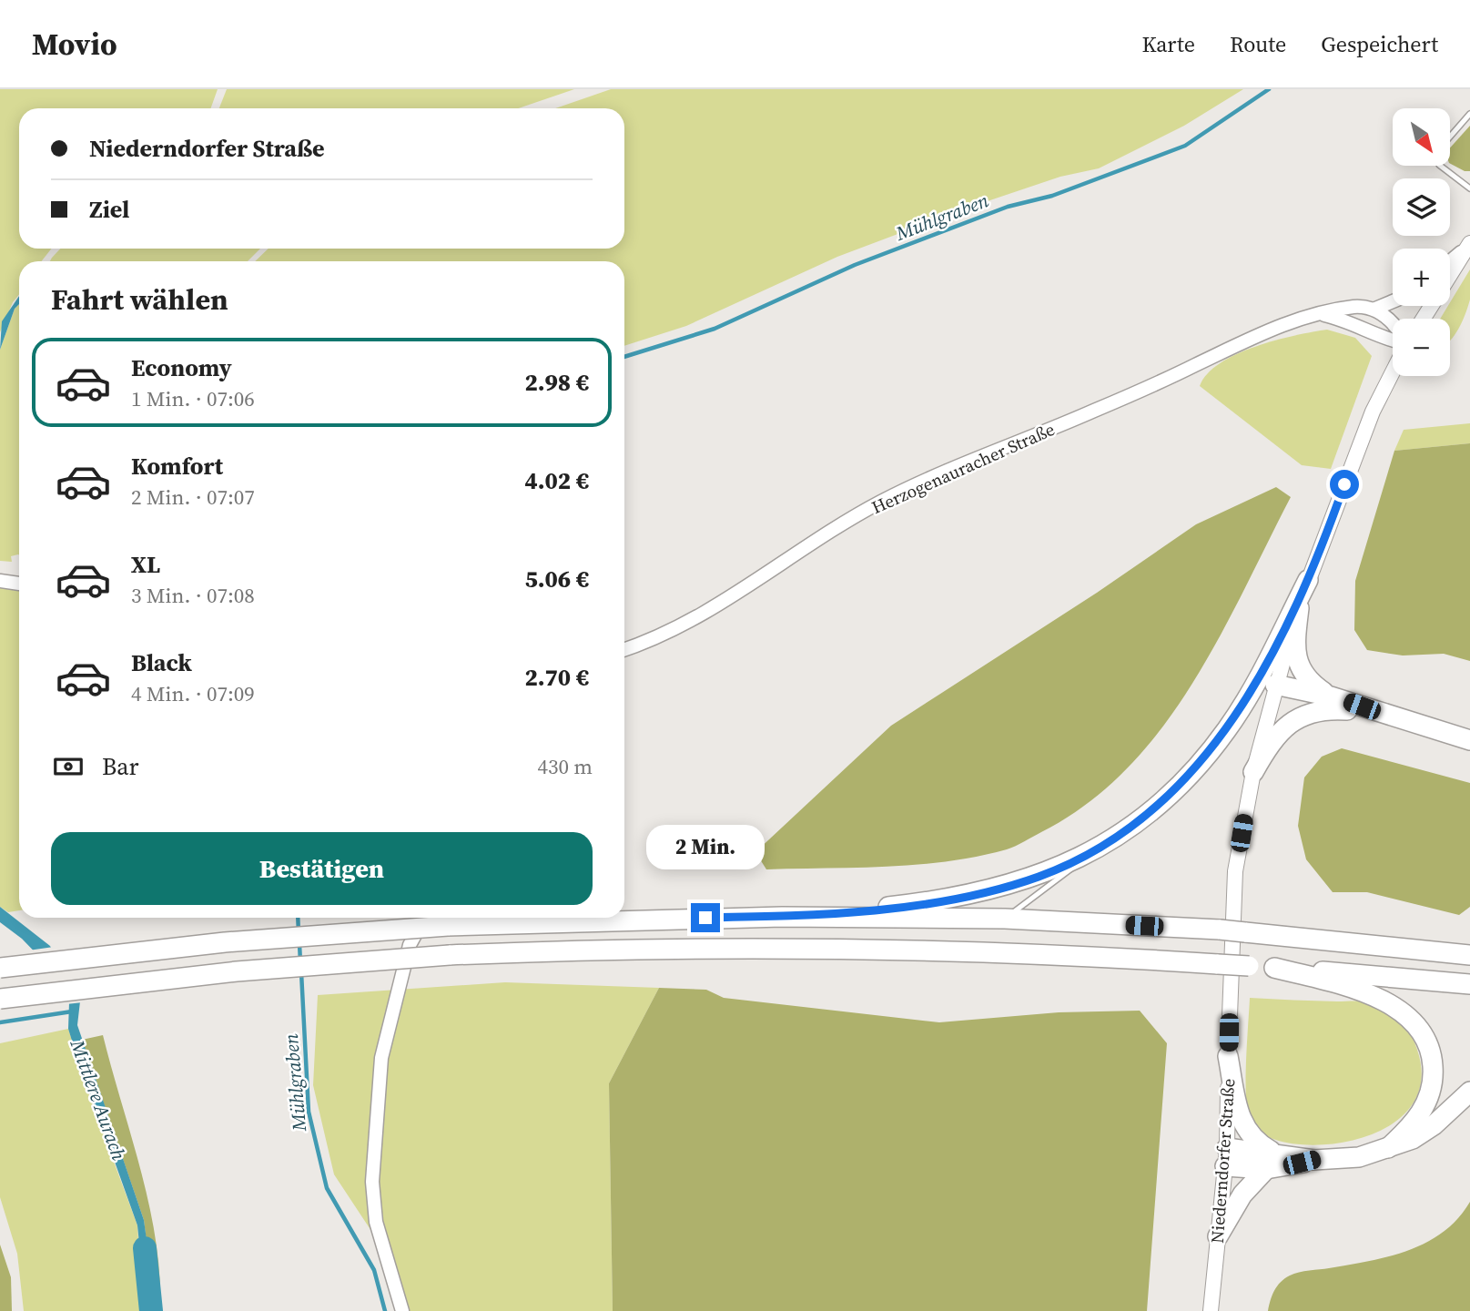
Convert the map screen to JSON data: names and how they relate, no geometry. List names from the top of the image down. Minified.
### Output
{"streets":{"main road":["Niederndorfer Straße"],"street":["Herzogenauracher Straße"]},"water":["Mühlgraben","Mittlere Aurach"],"north":"bottom right","page":{"header":"Movio","nav":["Karte","Route","Gespeichert"],"map_buttons":["+","−"],"banner":["Niederndorfer Straße","Ziel"],"heading":"Fahrt wählen","list":[{"name":"Economy","note":"1 Min. · 07:06","value":"2.98 €"},{"name":"Komfort","note":"2 Min. · 07:07","value":"4.02 €"},{"name":"XL","note":"3 Min. · 07:08","value":"5.06 €"},{"name":"Black","note":"4 Min. · 07:09","value":"2.70 €"}],"pay":["Bar","430 m"],"buttons":"Bestätigen","bubble":"2 Min."}}
